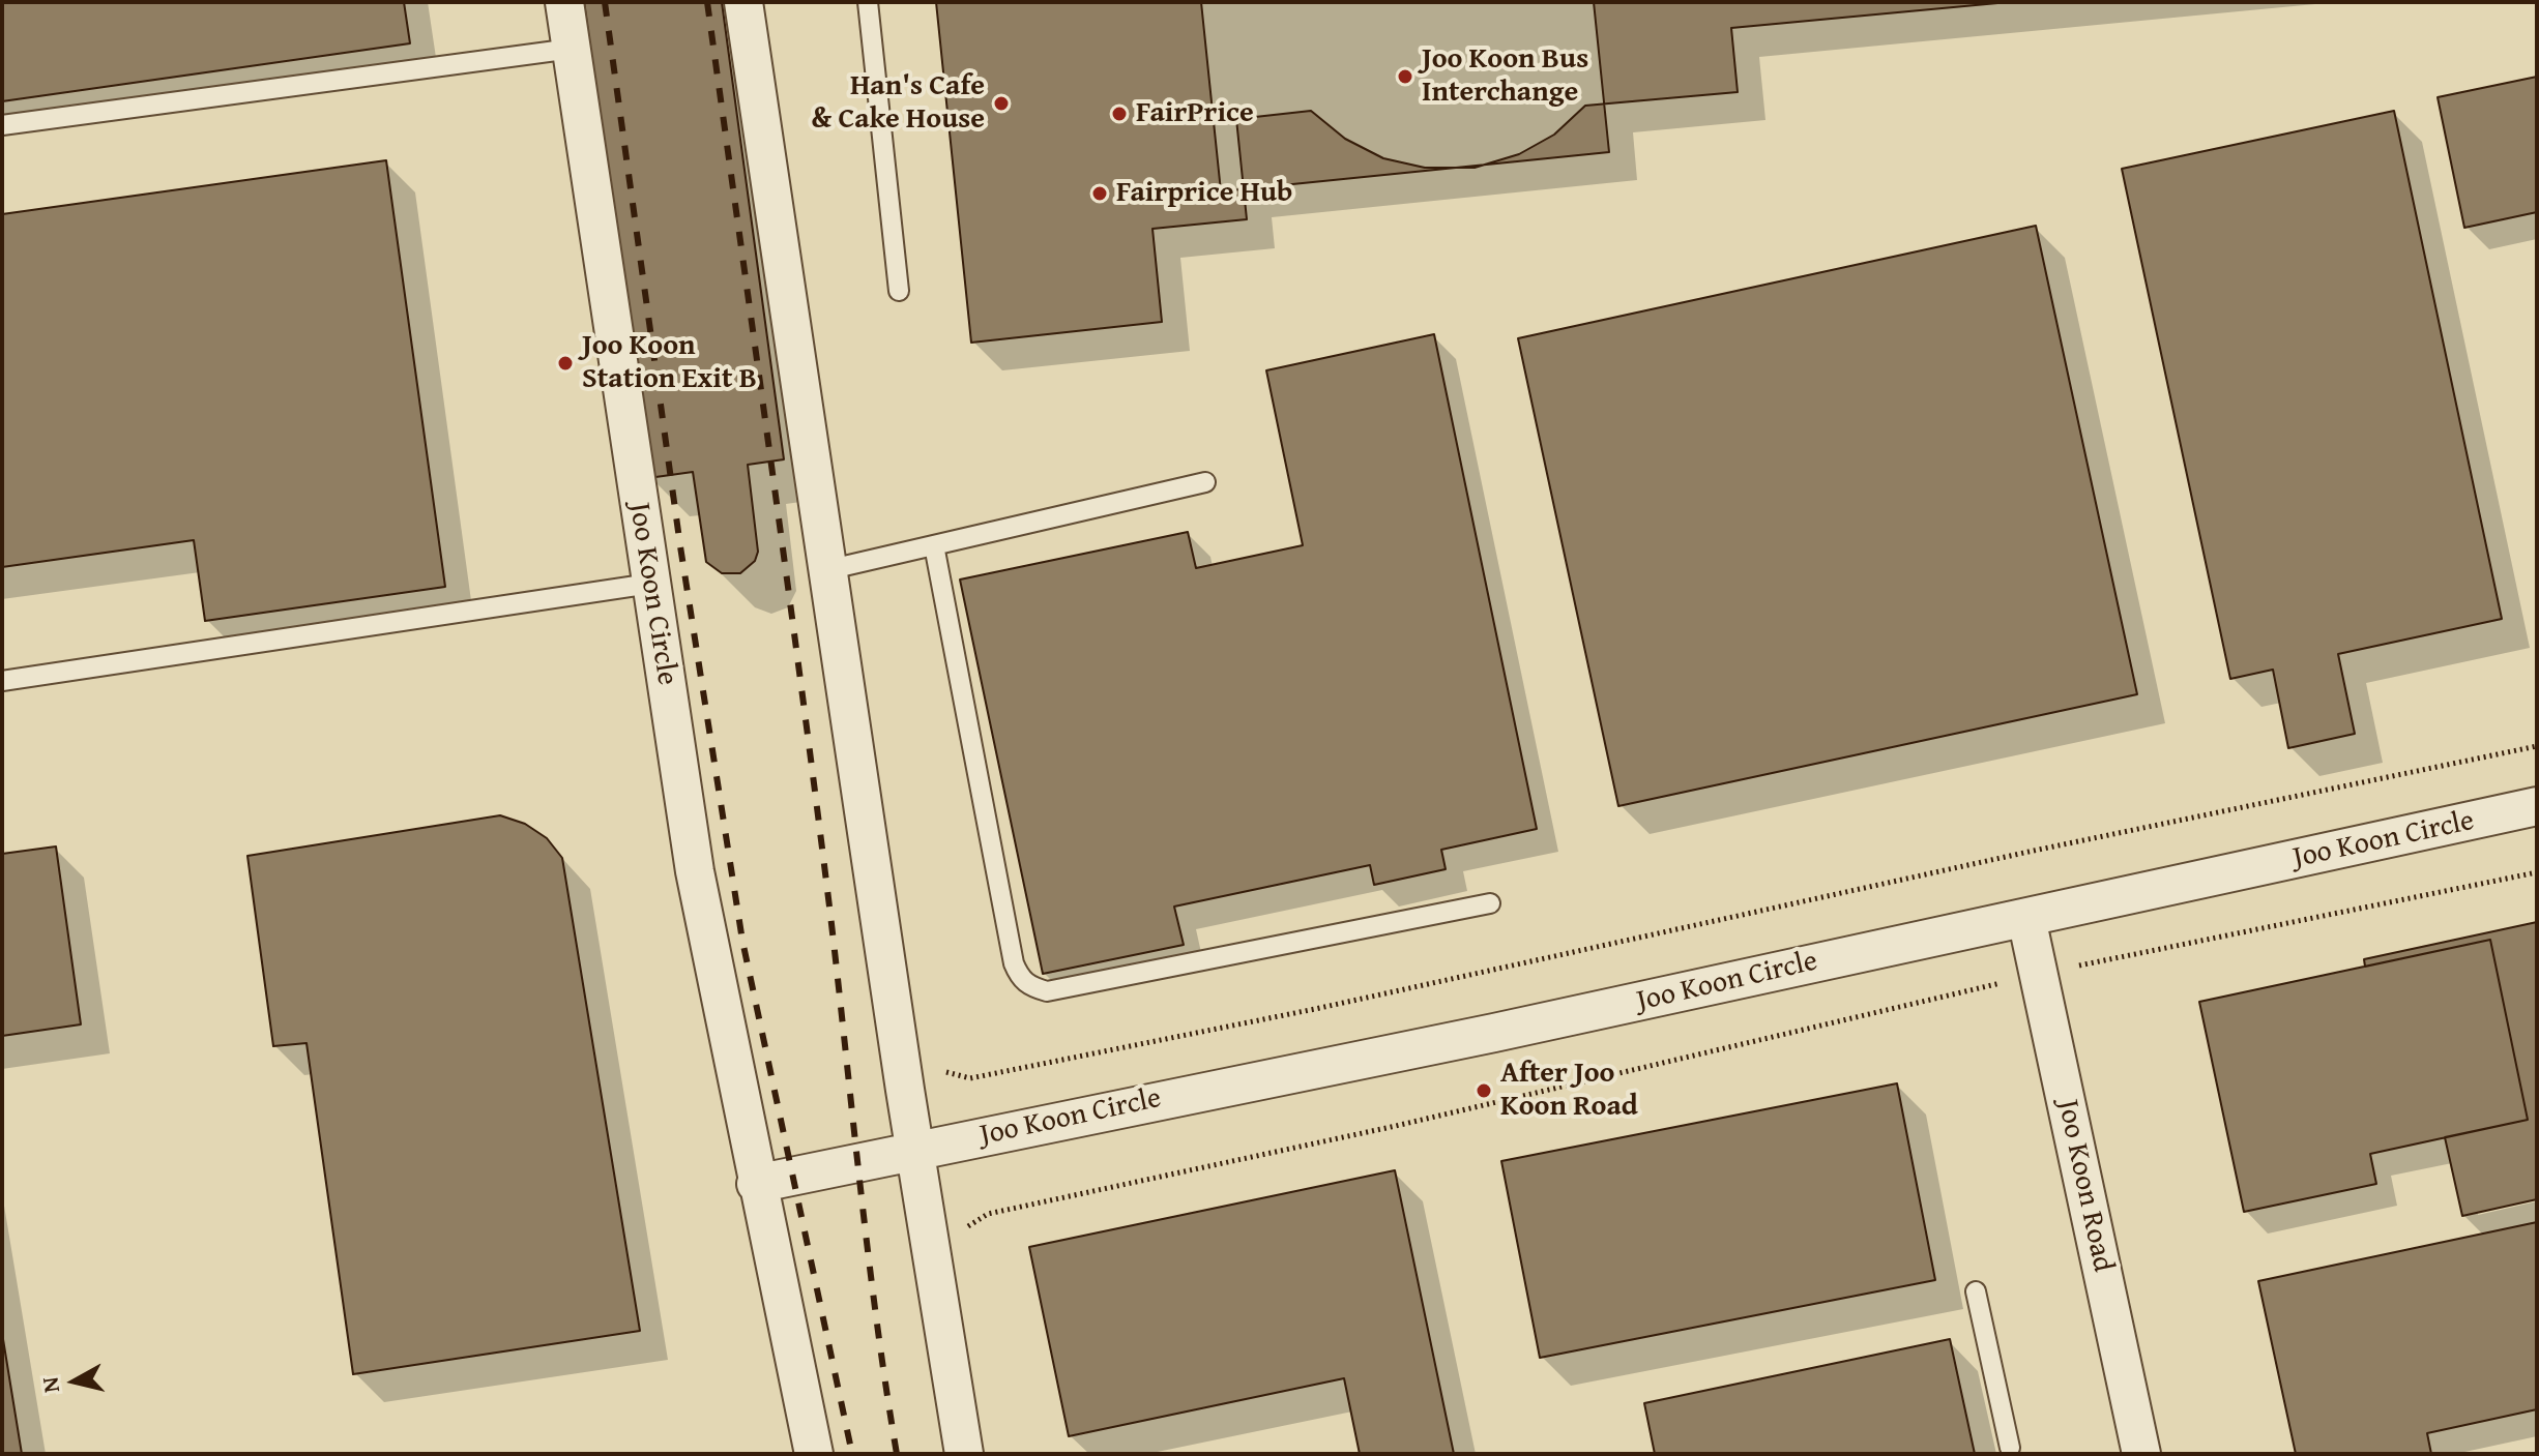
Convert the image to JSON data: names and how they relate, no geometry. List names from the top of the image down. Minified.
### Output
{"streets":{"street":["Joo Koon Circle","Joo Koon Road"]},"crossings":[["Joo Koon Circle","Joo Koon Road"]],"places":["Joo Koon Bus Interchange","Han's Cafe & Cake House","FairPrice","Fairprice Hub","Joo Koon Station Exit B","After Joo Koon Road"],"north":"left"}
